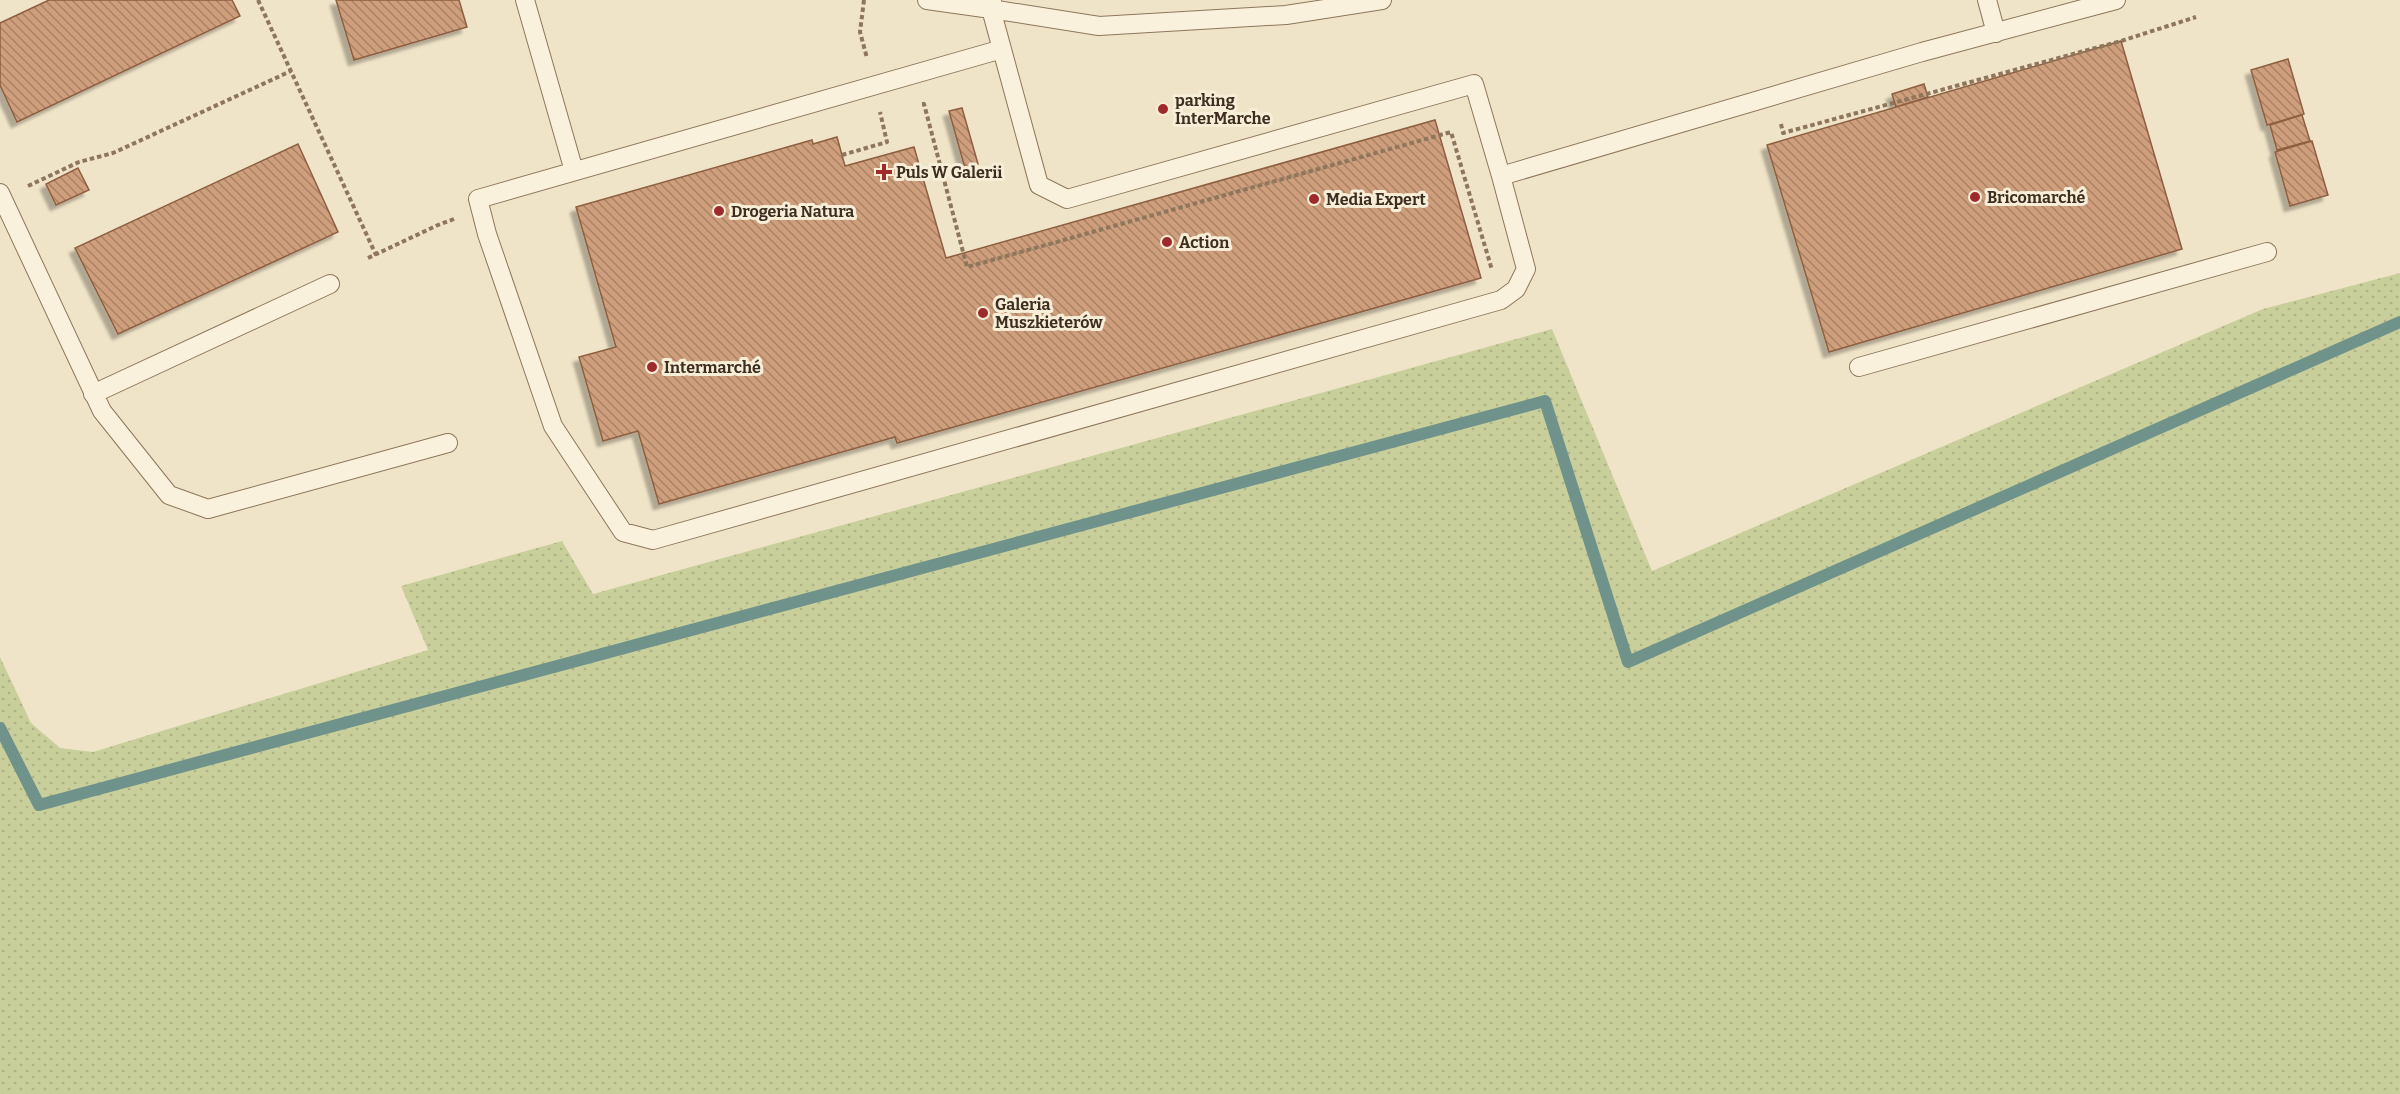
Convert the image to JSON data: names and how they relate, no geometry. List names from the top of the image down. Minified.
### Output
{"places":{"other":["parking InterMarche","Bricomarché","Media Expert","Drogeria Natura","Action","Galeria Muszkieterów","Intermarché"],"health":["Puls W Galerii"]}}
